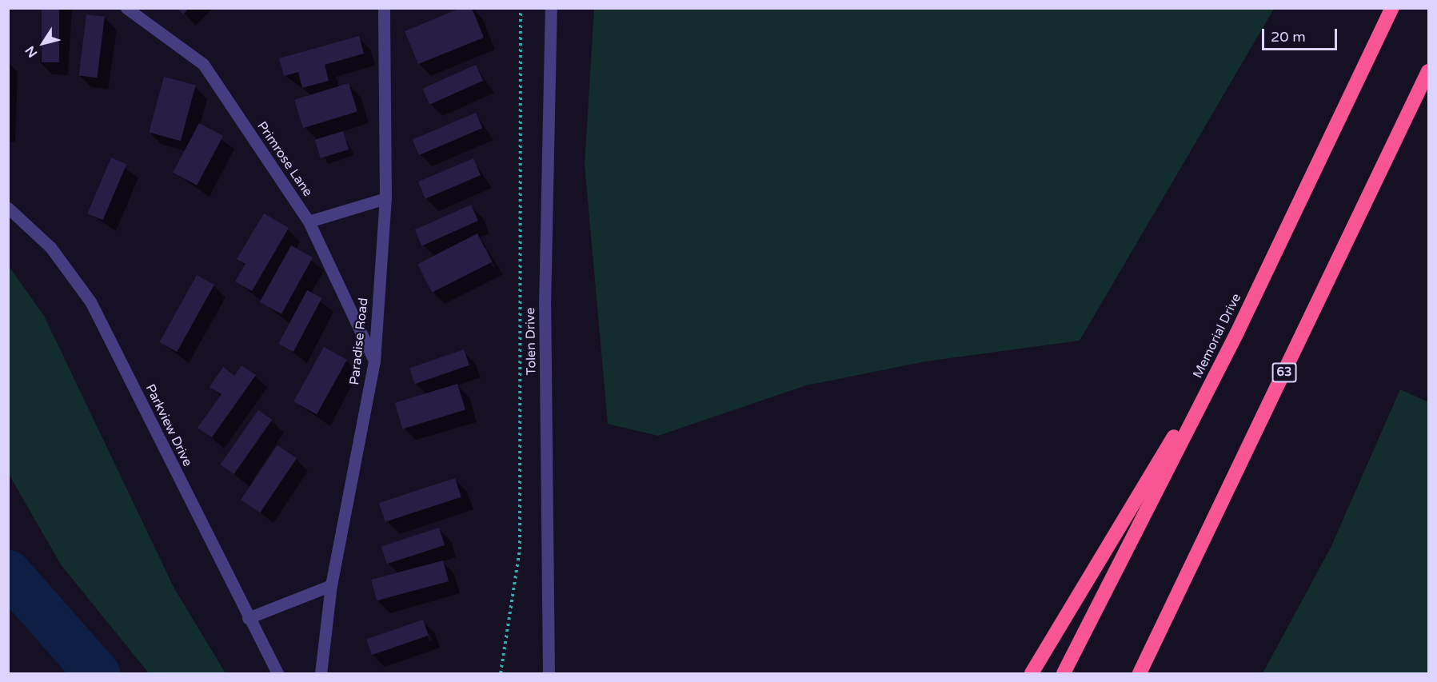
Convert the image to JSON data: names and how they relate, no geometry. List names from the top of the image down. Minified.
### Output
{"streets":{"highway":["Memorial Drive","63"],"street":["Primrose Lane","Paradise Road","Tolen Drive","Parkview Drive"]},"crossings":[["Primrose Lane","Paradise Road"]],"scale_bar":"20 m","north":"bottom left"}
